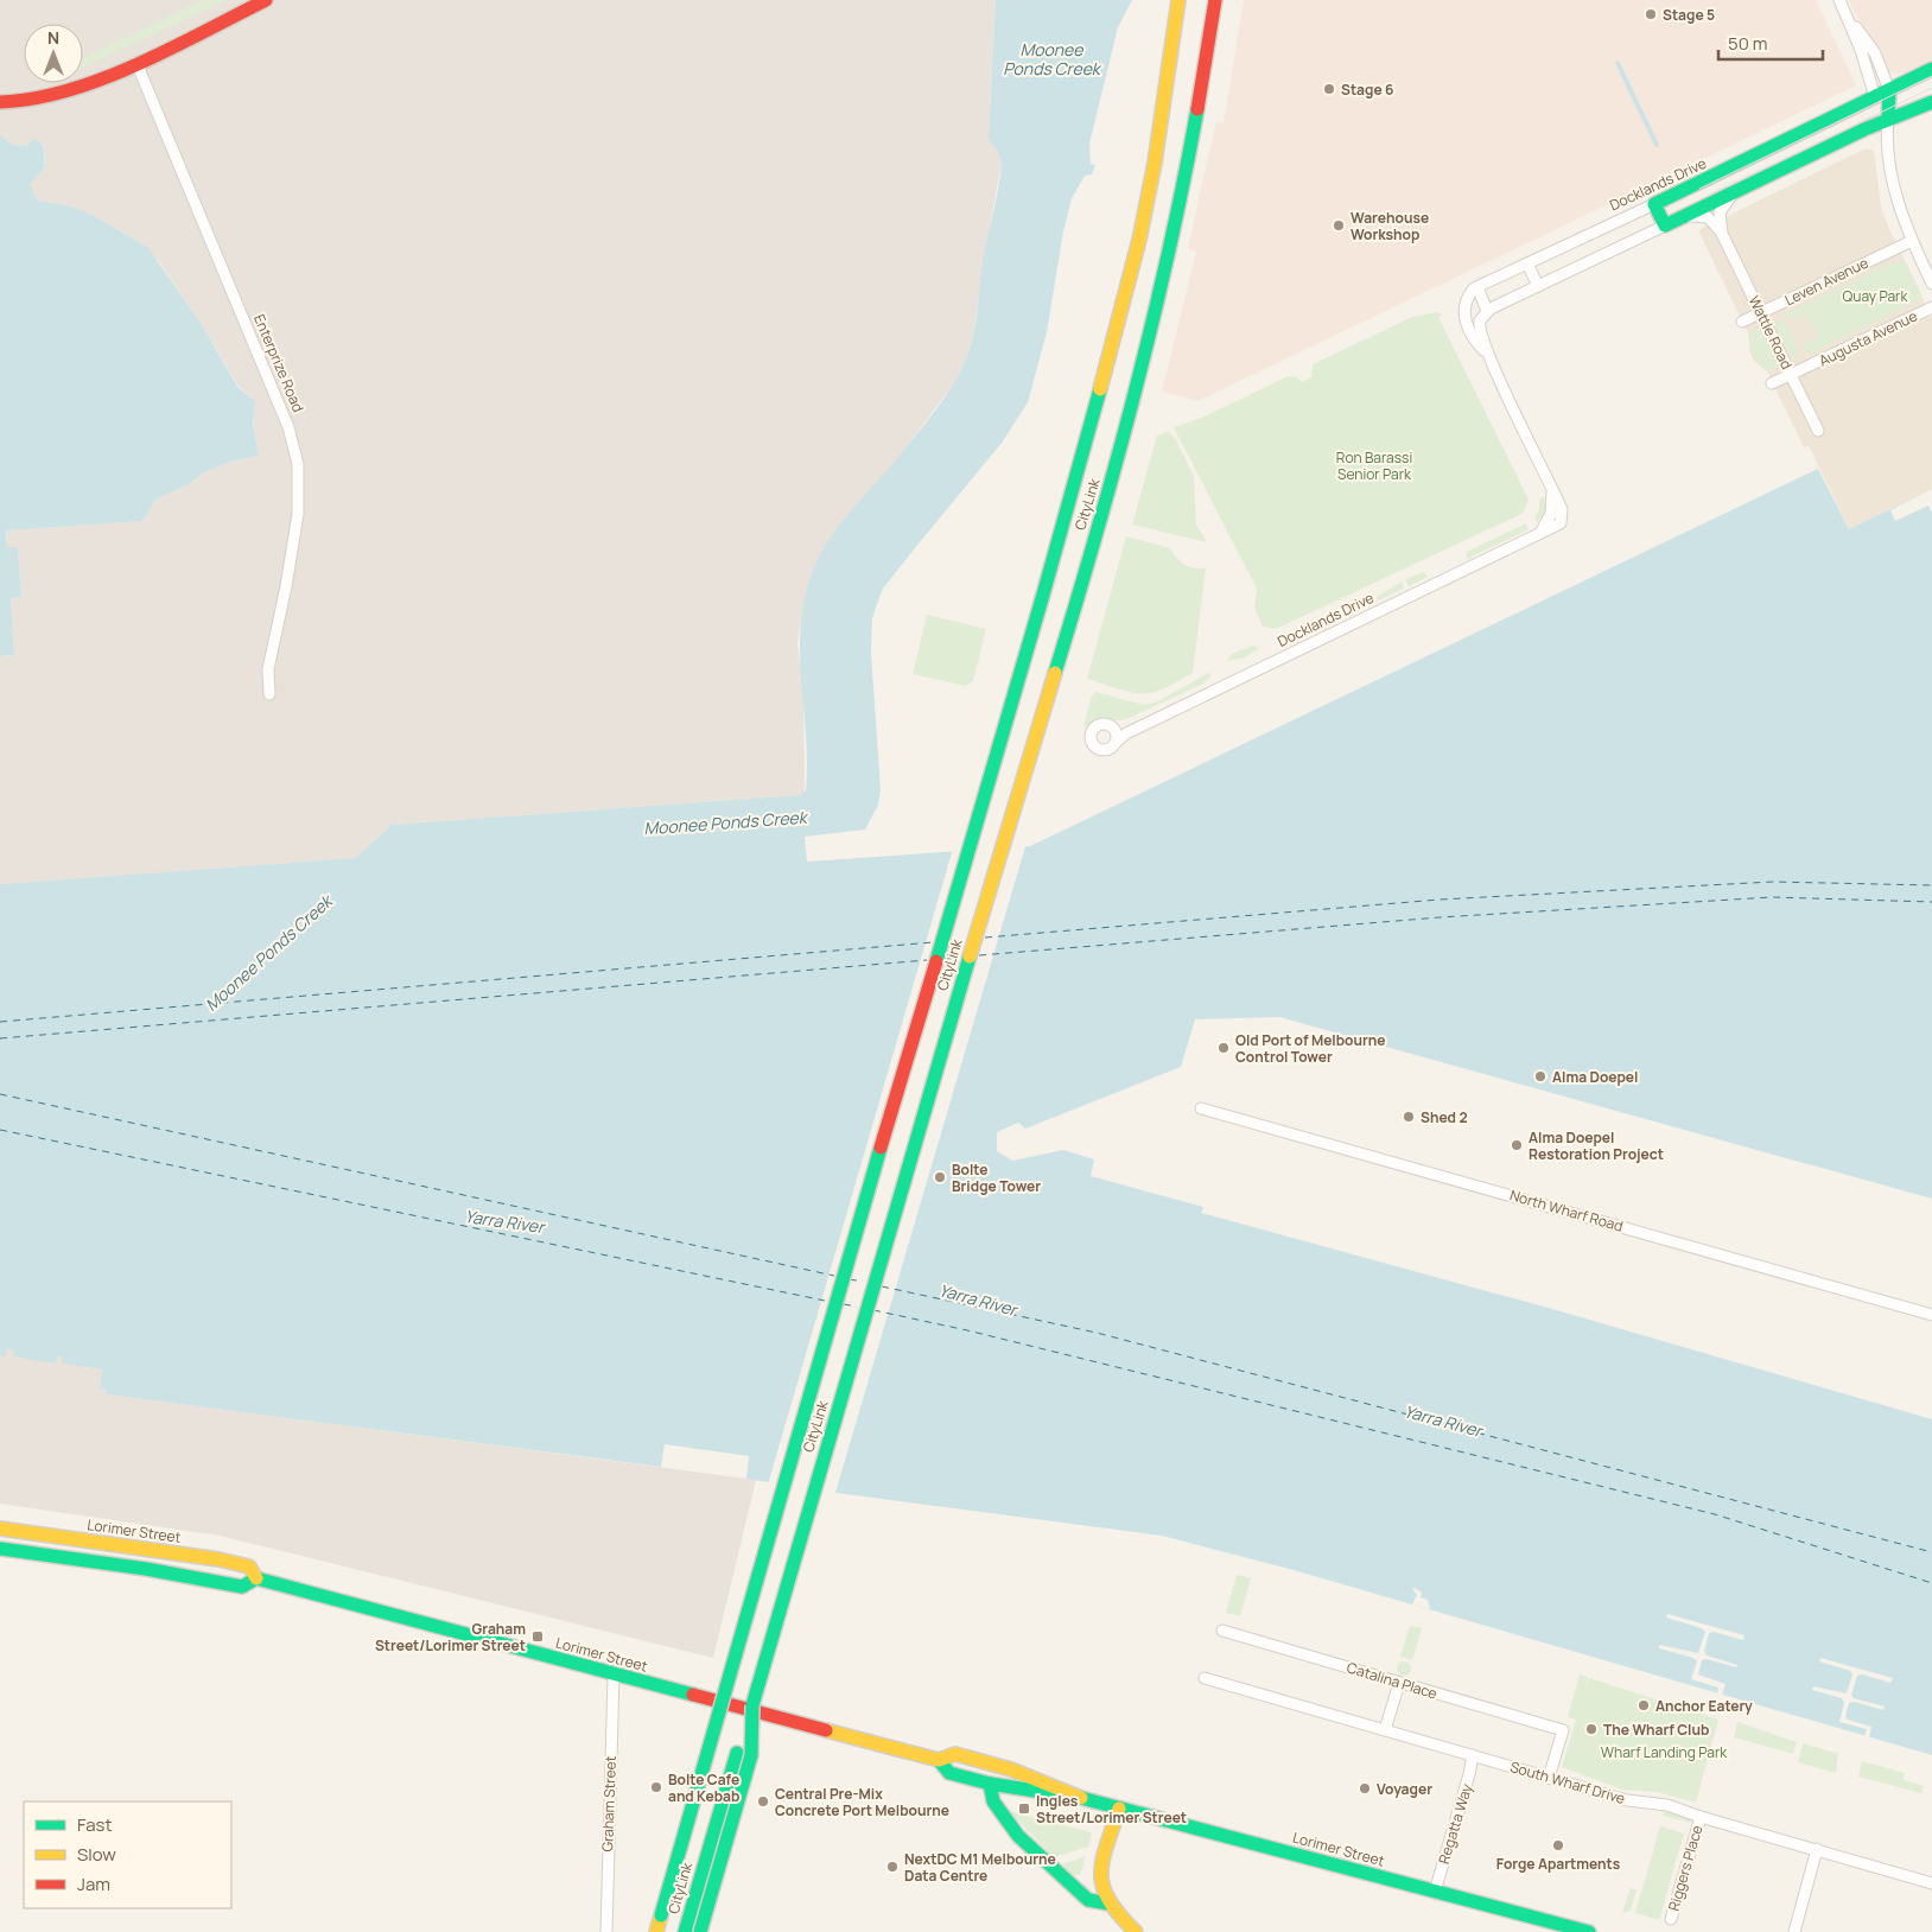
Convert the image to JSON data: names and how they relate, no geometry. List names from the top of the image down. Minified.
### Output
{"streets":{"main road":["Docklands Drive","CityLink","Lorimer Street"],"street":["Leven Avenue","Wattle Road","Augusta Avenue","Enterprize Road","North Wharf Road","Catalina Place","South Wharf Drive","Graham Street","Regatta Way","Riggers Place"]},"crossings":[["Leven Avenue","Wattle Road"],["Wattle Road","Augusta Avenue"],["Lorimer Street","Graham Street"],["Lorimer Street","Regatta Way"],["Catalina Place","South Wharf Drive"],["South Wharf Drive","Regatta Way"],["South Wharf Drive","Riggers Place"]],"water":["Moonee Ponds Creek","Yarra River"],"parks":["Quay Park","Ron Barassi Senior Park","Wharf Landing Park"],"places":{"other":["Stage 5","Stage 6","Warehouse Workshop","Old Port of Melbourne Control Tower","Alma Doepel","Shed 2","Alma Doepel Restoration Project","Bolte Bridge Tower","Anchor Eatery","The Wharf Club","Bolte Cafe and Kebab","Voyager","Central Pre-Mix Concrete Port Melbourne","Forge Apartments","NextDC M1 Melbourne Data Centre"],"transit":["Graham Street/Lorimer Street","Ingles Street/Lorimer Street"]},"legend":["Fast","Slow","Jam"],"scale_bar":"50 m","north":"top"}
